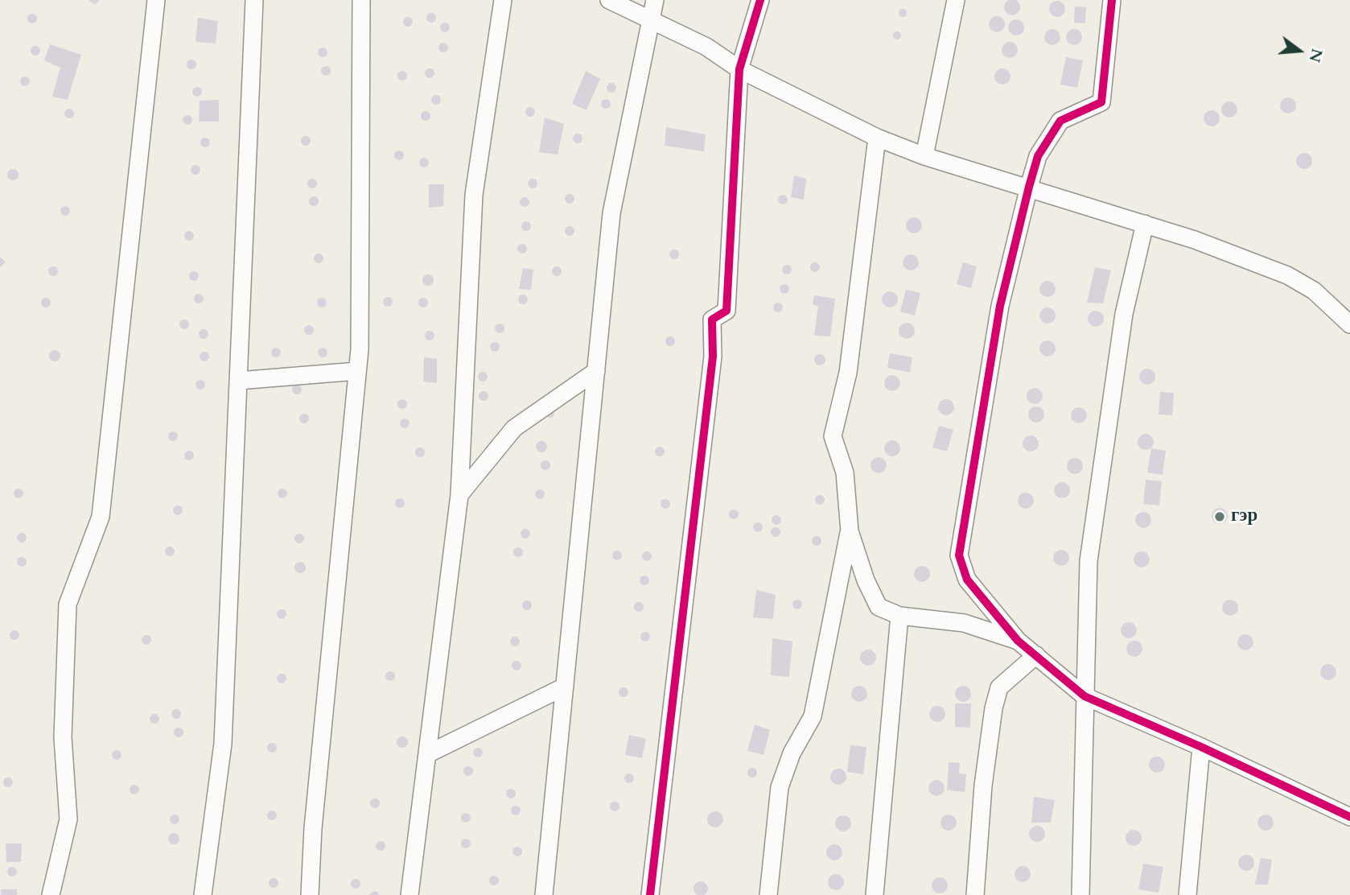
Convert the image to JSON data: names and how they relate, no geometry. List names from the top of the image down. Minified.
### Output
{"places":["гэр"],"north":"right"}
